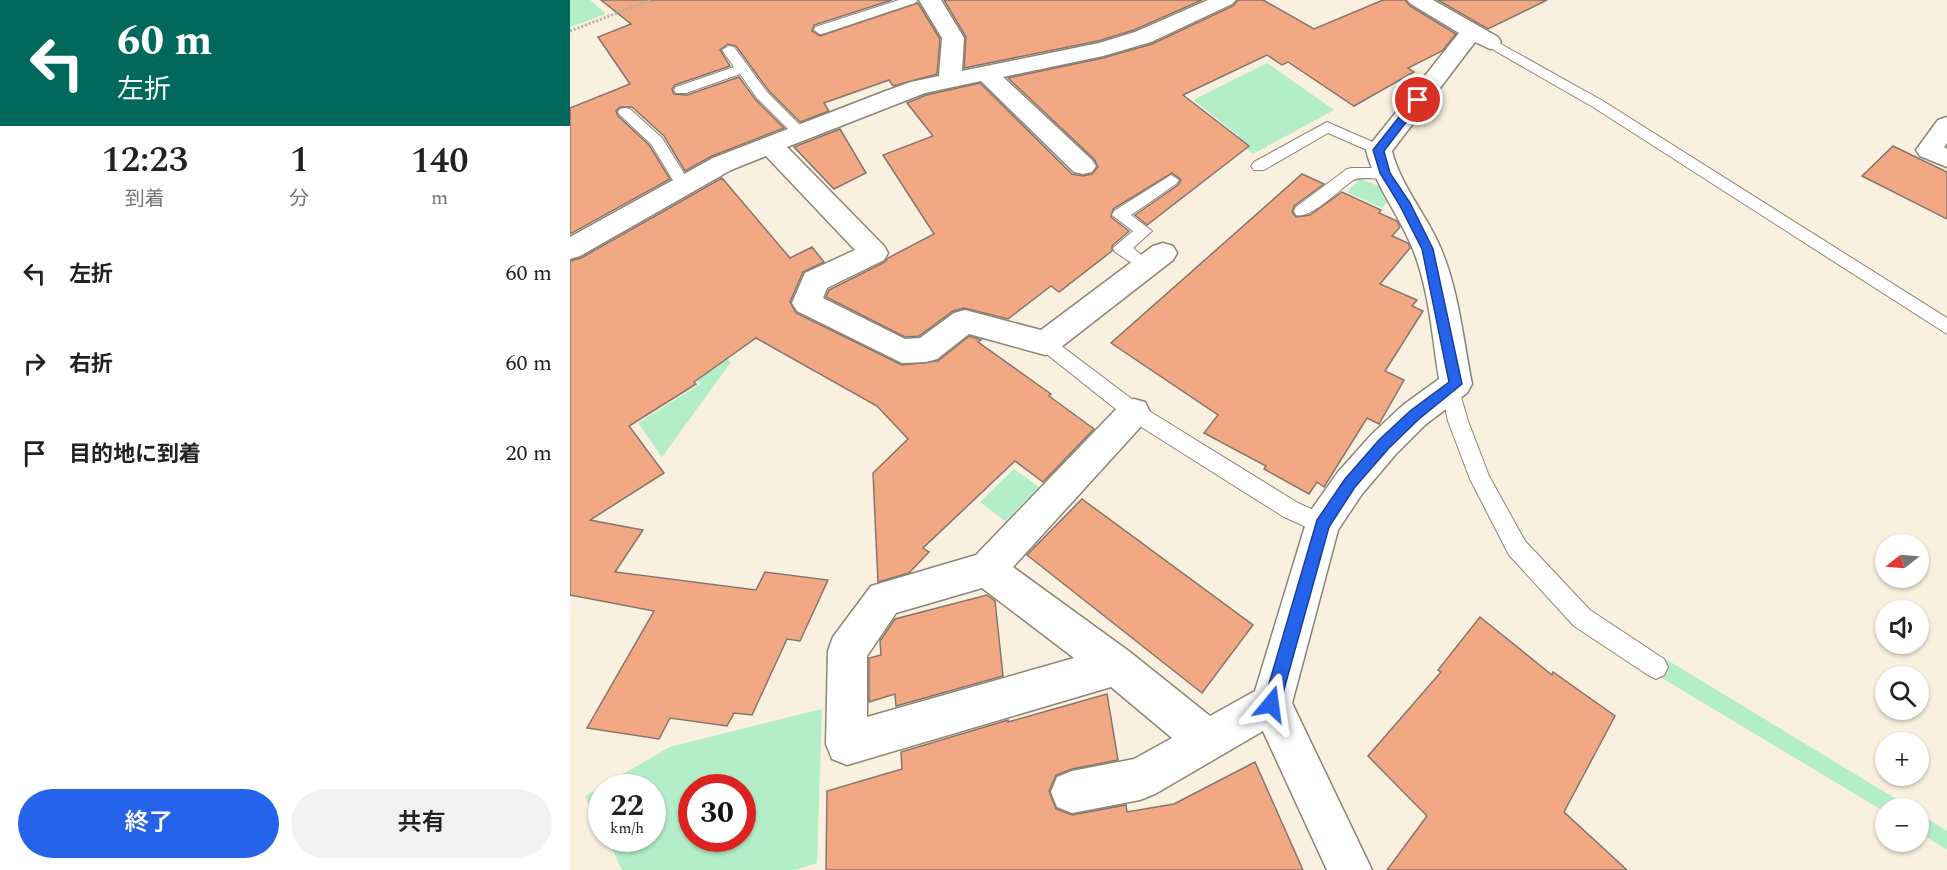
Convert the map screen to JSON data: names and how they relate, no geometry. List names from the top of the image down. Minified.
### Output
{"north":"left","page":{"turn":["60 m","左折"],"eta":["12:23","到着","1","分","140","m"],"list":[{"name":"左折","value":"60 m"},{"name":"右折","value":"60 m"},{"name":"目的地に到着","value":"20 m"}],"map_buttons":["+","−"],"speed":"22 km/h","limit":"30","buttons":["終了","共有"]}}
